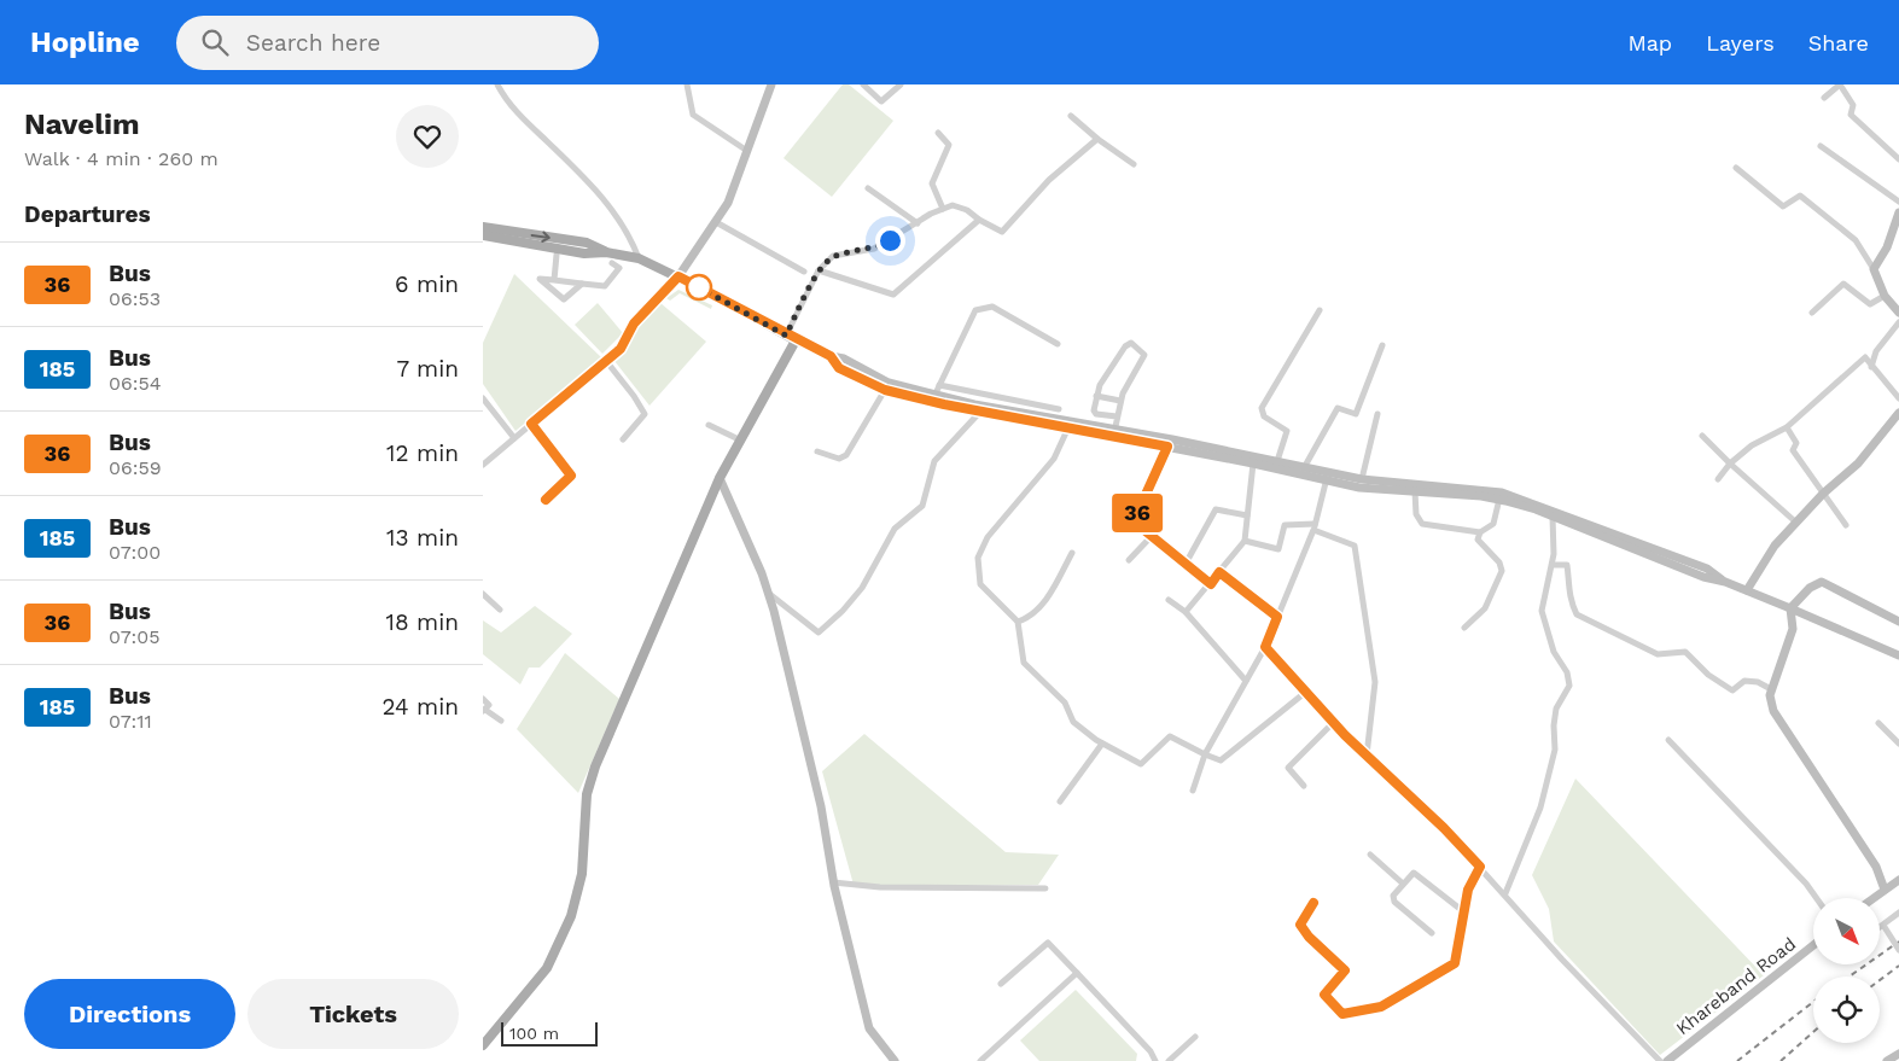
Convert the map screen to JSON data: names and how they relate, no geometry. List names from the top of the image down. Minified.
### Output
{"streets":{"main road":["Khareband Road"]},"lines":["bus line 36"],"scale_bar":"100 m","north":"bottom right","page":{"header":"Hopline","search":"Search here","nav":["Map","Layers","Share"],"heading":[["Navelim","Walk · 4 min · 260 m"],"Departures"],"on_map":"36","list":[{"mark":"36","name":"Bus","note":"06:53","value":"6 min"},{"mark":"185","name":"Bus","note":"06:54","value":"7 min"},{"mark":"36","name":"Bus","note":"06:59","value":"12 min"},{"mark":"185","name":"Bus","note":"07:00","value":"13 min"},{"mark":"36","name":"Bus","note":"07:05","value":"18 min"},{"mark":"185","name":"Bus","note":"07:11","value":"24 min"}],"buttons":["Directions","Tickets"],"scale":"100 m"}}
